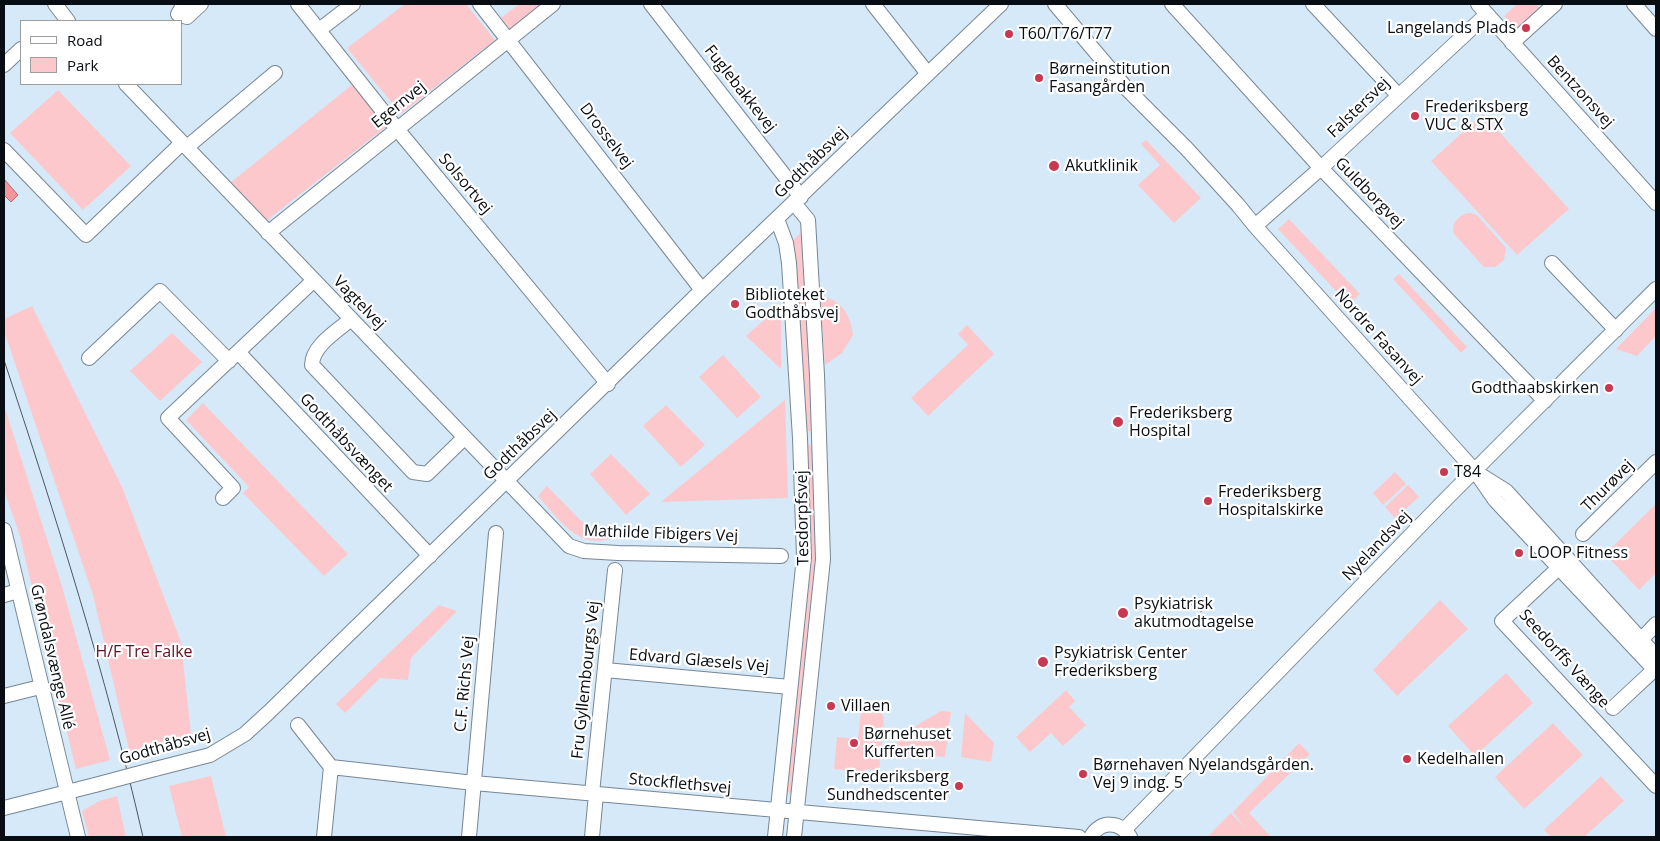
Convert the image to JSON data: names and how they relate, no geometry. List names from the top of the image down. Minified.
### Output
{"streets":{"street":["Fuglebakkevej","Bentzonsvej","Egernvej","Falstersvej","Drosselvej","Godthåbsvej","Solsortvej","Guldborgvej","Vagtelvej","Nordre Fasanvej","Godthåbsvænget","Thurøvej","Tesdorpfsvej","Mathilde Fibigers Vej","Nyelandsvej","Grøndalsvænge Allé","Seedorffs Vænge","Edvard Glæsels Vej","Fru Gyllembourgs Vej","C.F. Richs Vej","Stockflethsvej"]},"crossings":[["Fuglebakkevej","Godthåbsvej"],["Fuglebakkevej","Tesdorpfsvej"],["Bentzonsvej","Falstersvej"],["Egernvej","Drosselvej"],["Egernvej","Solsortvej"],["Egernvej","Vagtelvej"],["Falstersvej","Guldborgvej"],["Falstersvej","Nordre Fasanvej"],["Drosselvej","Godthåbsvej"],["Godthåbsvej","Solsortvej"],["Godthåbsvej","Vagtelvej"],["Godthåbsvej","Godthåbsvænget"],["Godthåbsvej","Tesdorpfsvej"],["Godthåbsvej","Mathilde Fibigers Vej"],["Godthåbsvej","Grøndalsvænge Allé"],["Guldborgvej","Nyelandsvej"],["Vagtelvej","Godthåbsvænget"],["Vagtelvej","Mathilde Fibigers Vej"],["Nordre Fasanvej","Nyelandsvej"],["Nordre Fasanvej","Seedorffs Vænge"],["Tesdorpfsvej","Edvard Glæsels Vej"],["Tesdorpfsvej","Stockflethsvej"],["Edvard Glæsels Vej","Fru Gyllembourgs Vej"],["Fru Gyllembourgs Vej","Stockflethsvej"],["C.F. Richs Vej","Stockflethsvej"]],"parks":["H/F Tre Falke"],"places":["Langelands Plads","T60/T76/T77","Børneinstitution Fasangården","Frederiksberg VUC & STX","Akutklinik","Biblioteket Godthåbsvej","Godthaabskirken","Frederiksberg Hospital","T84","Frederiksberg Hospitalskirke","LOOP Fitness","Psykiatrisk akutmodtagelse","Psykiatrisk Center Frederiksberg","Villaen","Børnehuset Kufferten","Kedelhallen","Børnehaven Nyelandsgården. Vej 9 indg. 5","Frederiksberg Sundhedscenter"],"legend":["Road","Park"]}
